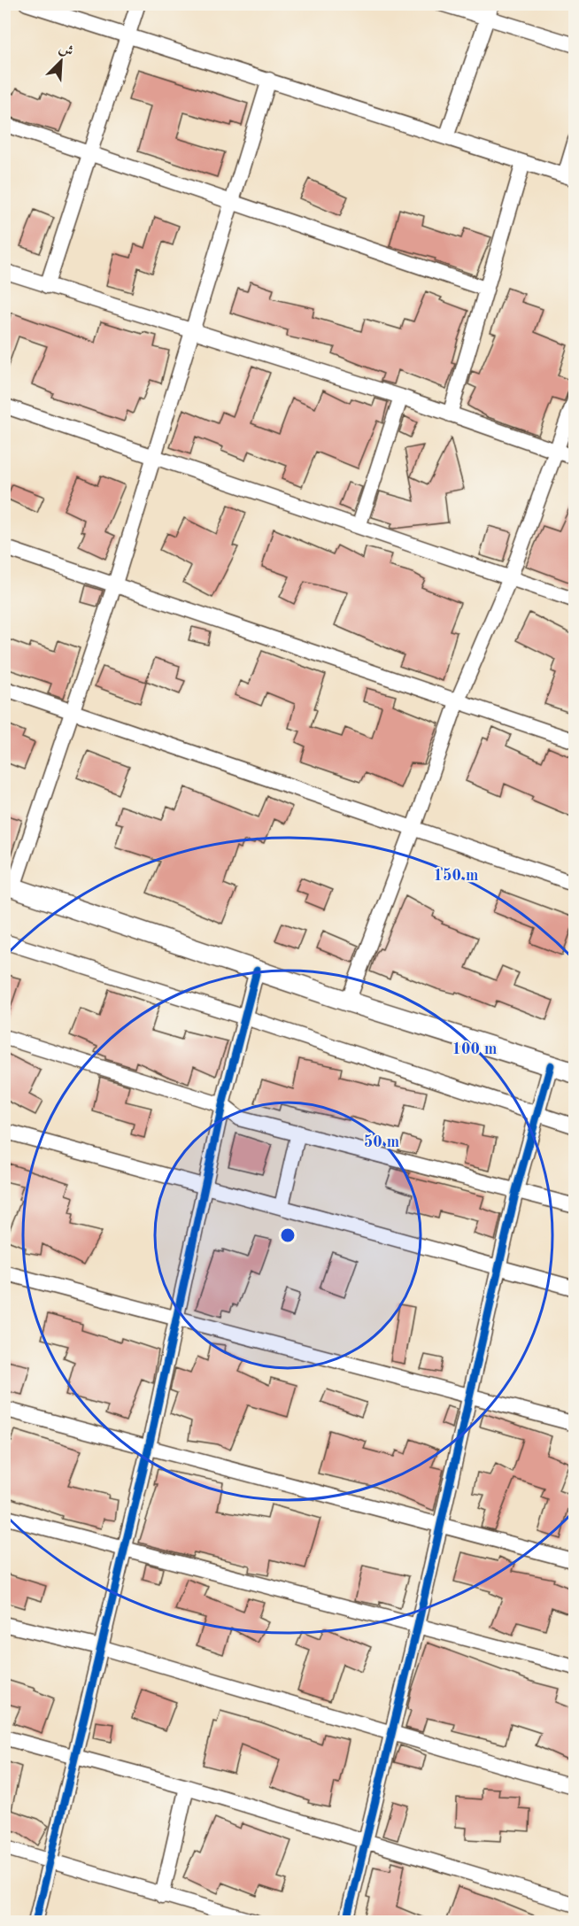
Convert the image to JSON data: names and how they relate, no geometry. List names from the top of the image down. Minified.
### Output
{"north":"top right","rings":["150 m","100 m","50 m"]}
